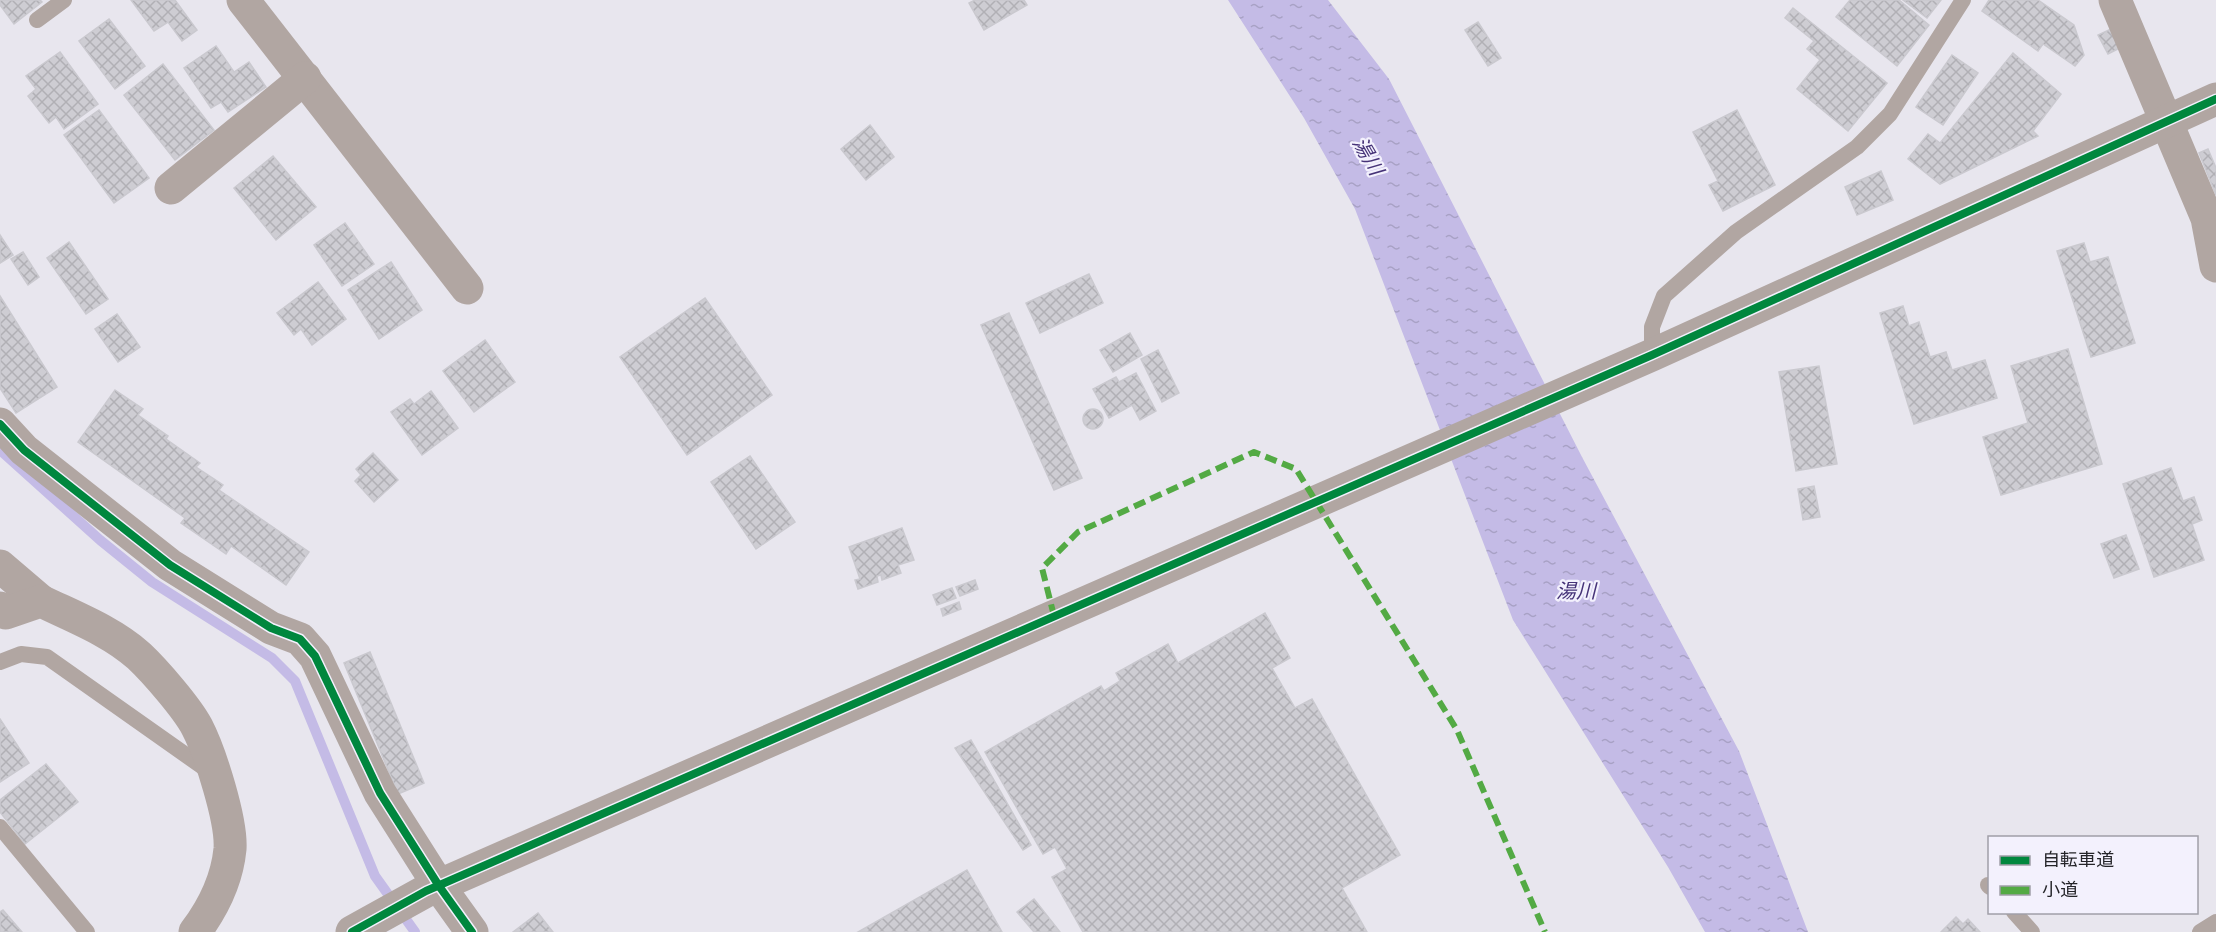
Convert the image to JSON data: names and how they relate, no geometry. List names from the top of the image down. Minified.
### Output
{"water":["湯川"],"legend":["自転車道","小道"]}
